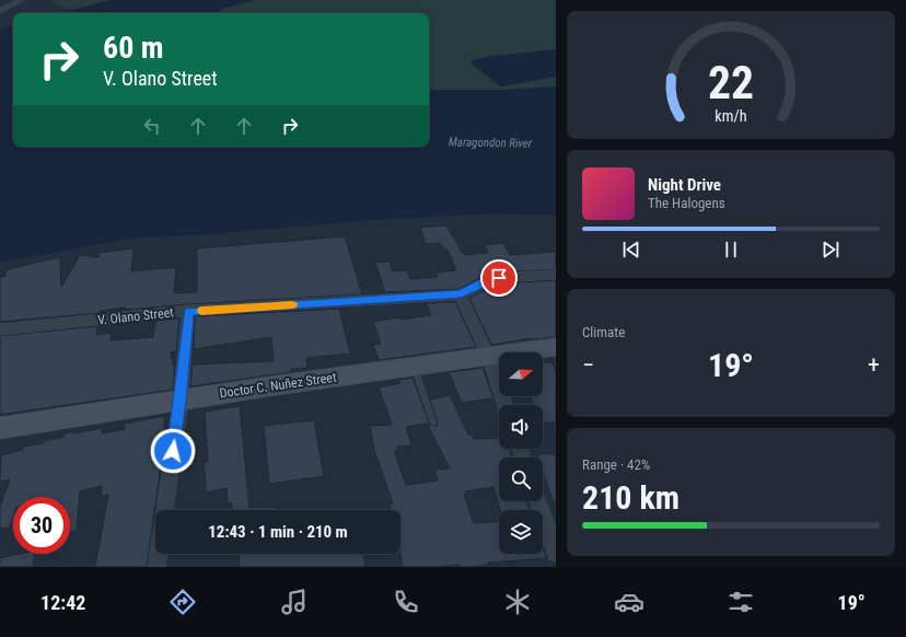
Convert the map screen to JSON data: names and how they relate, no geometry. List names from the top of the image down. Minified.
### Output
{"streets":{"main road":["Doctor C. Nuñez Street"],"street":["V. Olano Street"]},"water":["Maragondon River"],"north":"right","page":{"turn":["60 m","V. Olano Street"],"song":["Night Drive","The Halogens"],"tile":["Climate",["Range · 42%","210 km"]],"heat":["−","19°","+"],"limit":"30","trip":"12:43 · 1 min · 210 m","tabs":["12:42","19°"],"gauge":["22","km/h"]}}
